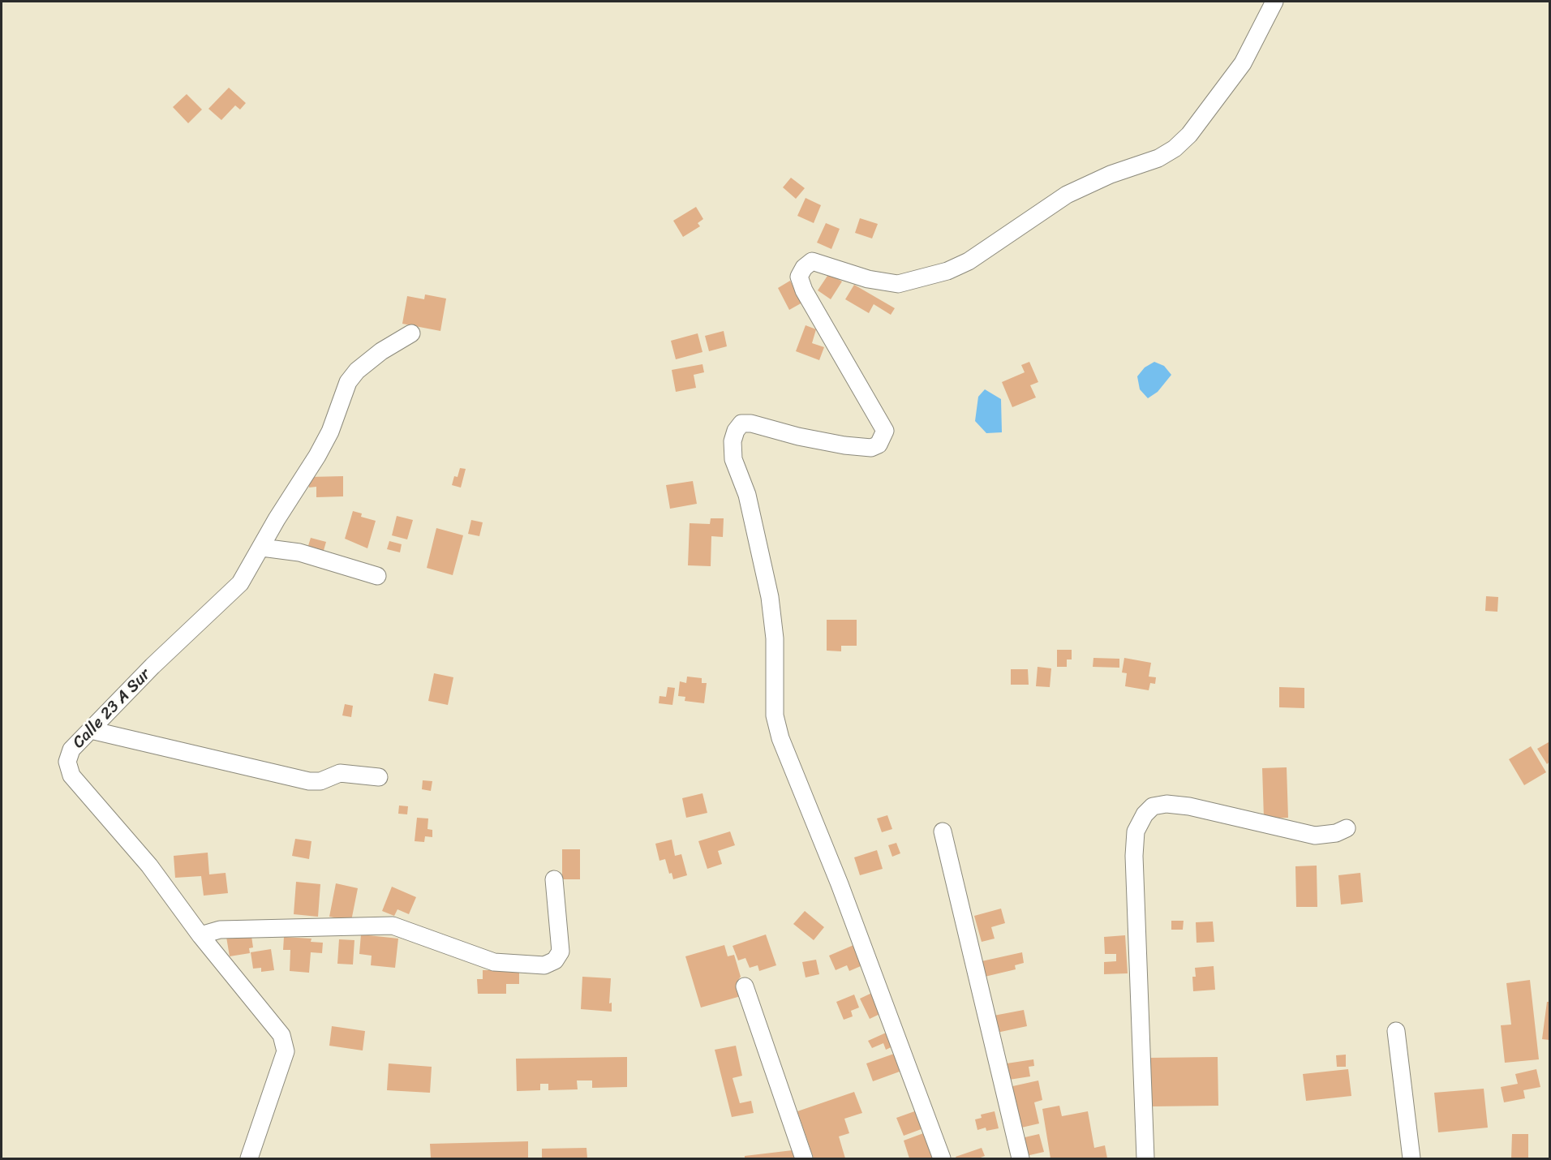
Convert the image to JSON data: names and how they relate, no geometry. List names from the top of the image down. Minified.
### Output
{"streets":{"street":["Calle 23 A Sur"]}}
